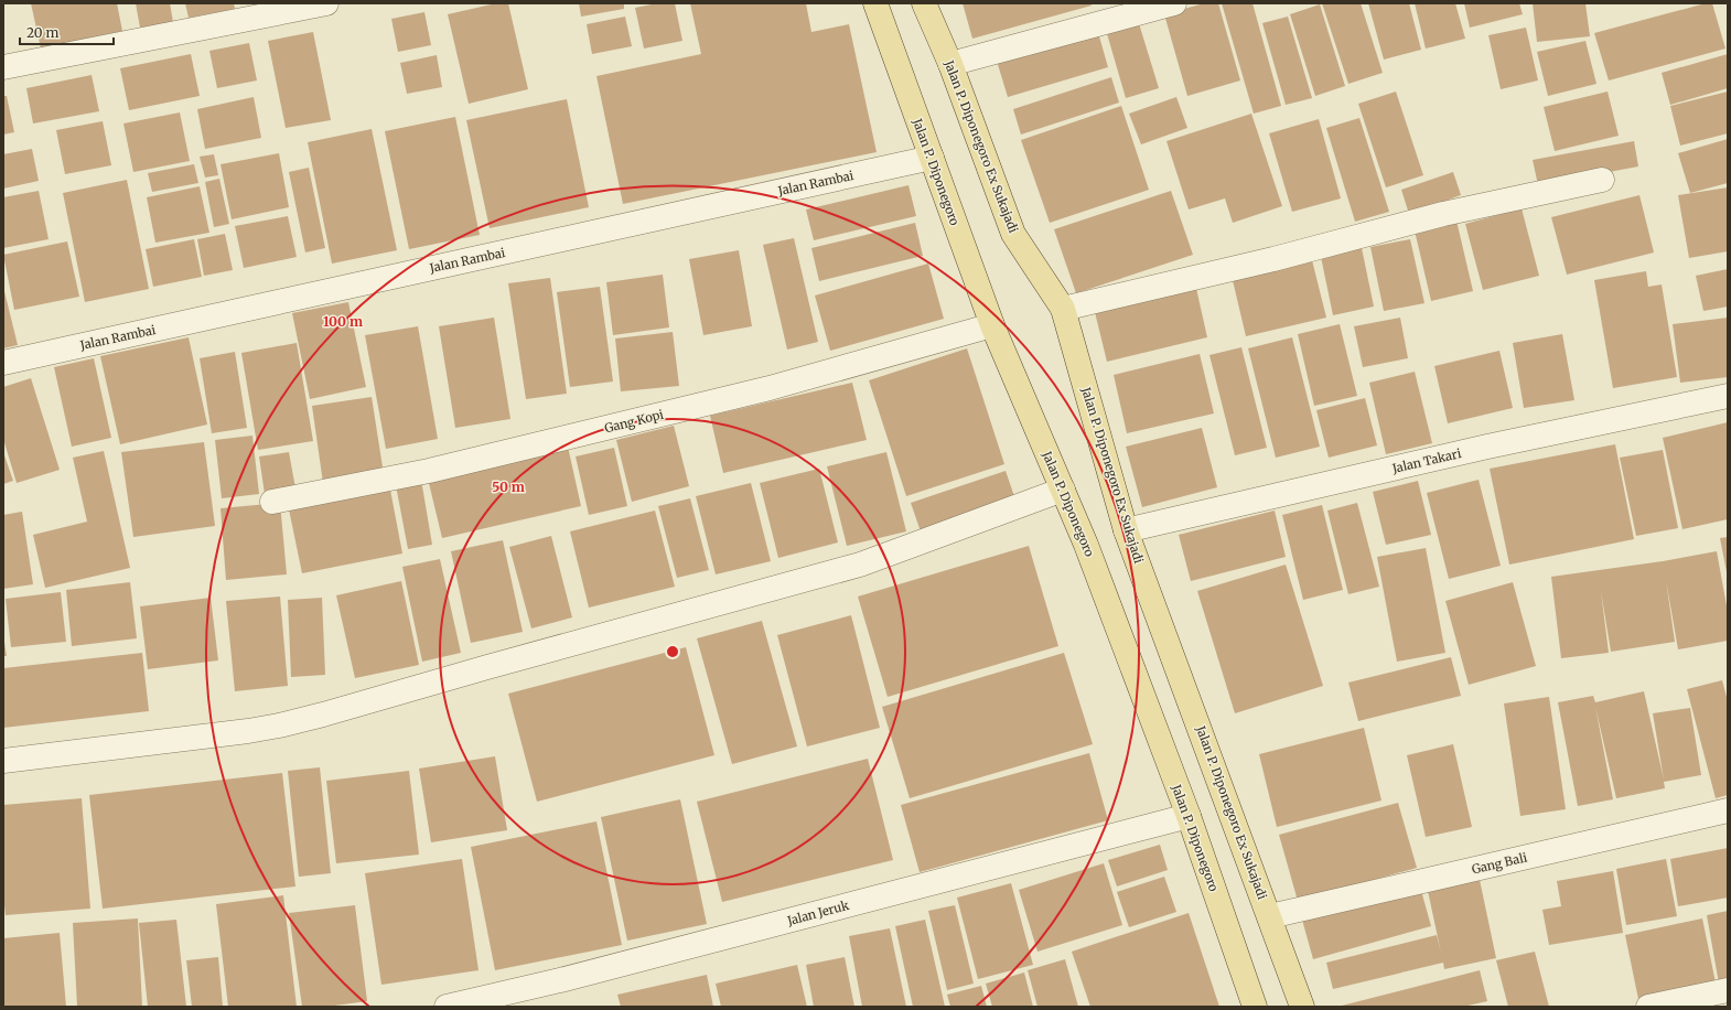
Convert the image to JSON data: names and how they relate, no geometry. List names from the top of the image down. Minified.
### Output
{"streets":{"main road":["Jalan P. Diponegoro Ex Sukajadi","Jalan P. Diponegoro"],"street":["Jalan Rambai","Gang Kopi","Jalan Takari","Gang Bali","Jalan Jeruk"]},"crossings":[["Jalan P. Diponegoro Ex Sukajadi","Jalan Takari"],["Jalan P. Diponegoro Ex Sukajadi","Gang Bali"],["Jalan P. Diponegoro","Jalan Rambai"],["Jalan P. Diponegoro","Gang Kopi"],["Jalan P. Diponegoro","Jalan Jeruk"]],"scale_bar":"20 m","rings":["100 m","50 m"]}
